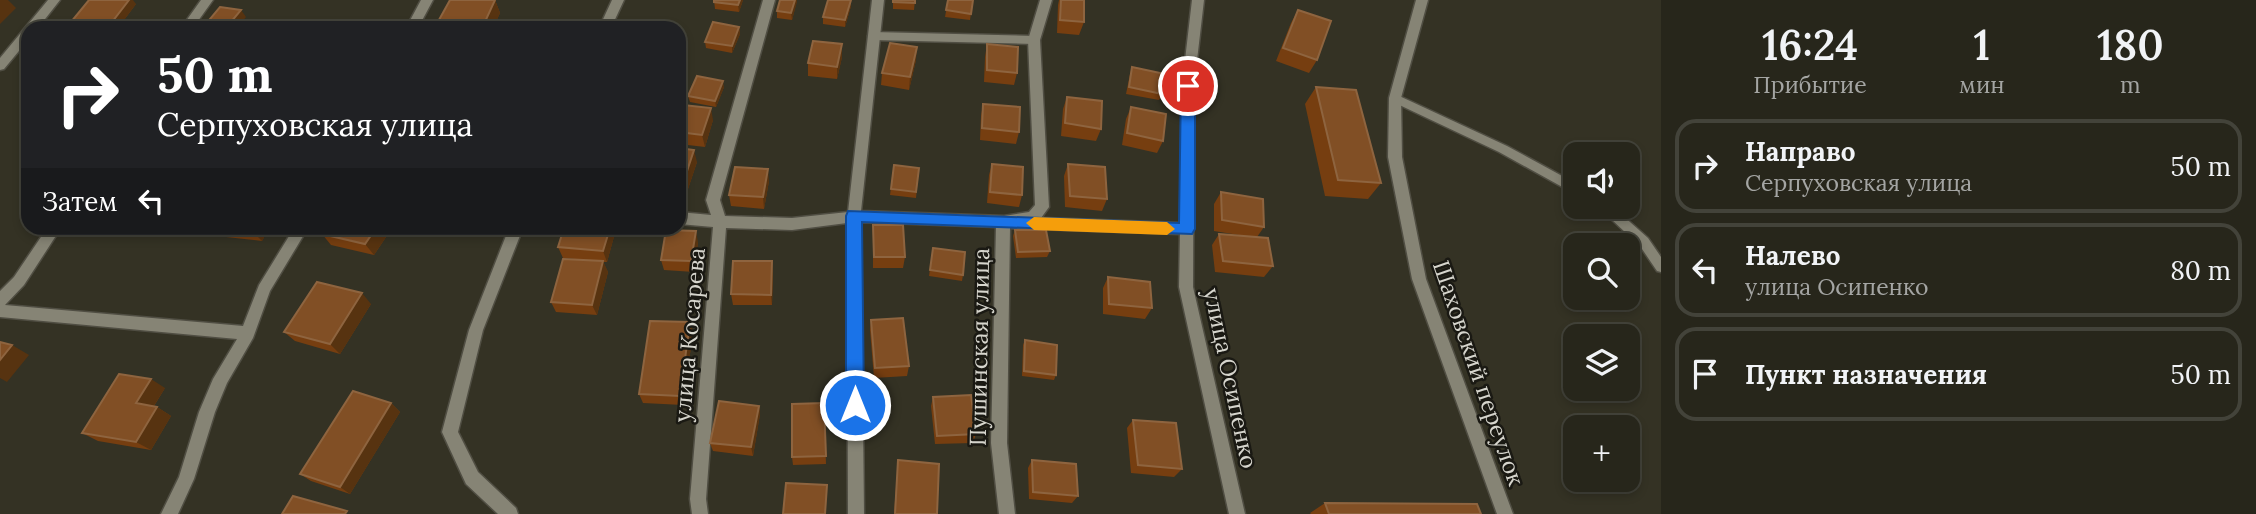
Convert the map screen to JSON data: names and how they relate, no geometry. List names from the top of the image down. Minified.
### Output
{"streets":{"street":["улица Косарева","Пушинская улица","Шаховский переулок","улица Осипенко"]},"page":{"eta":["16:24","Прибытие","1","мин","180","m"],"turn":["50 m","Серпуховская улица"],"list":[{"name":"Направо","note":"Серпуховская улица","value":"50 m"},{"name":"Налево","note":"улица Осипенко","value":"80 m"},{"name":"Пункт назначения","value":"50 m"}],"map_buttons":"+","then":"Затем"}}
